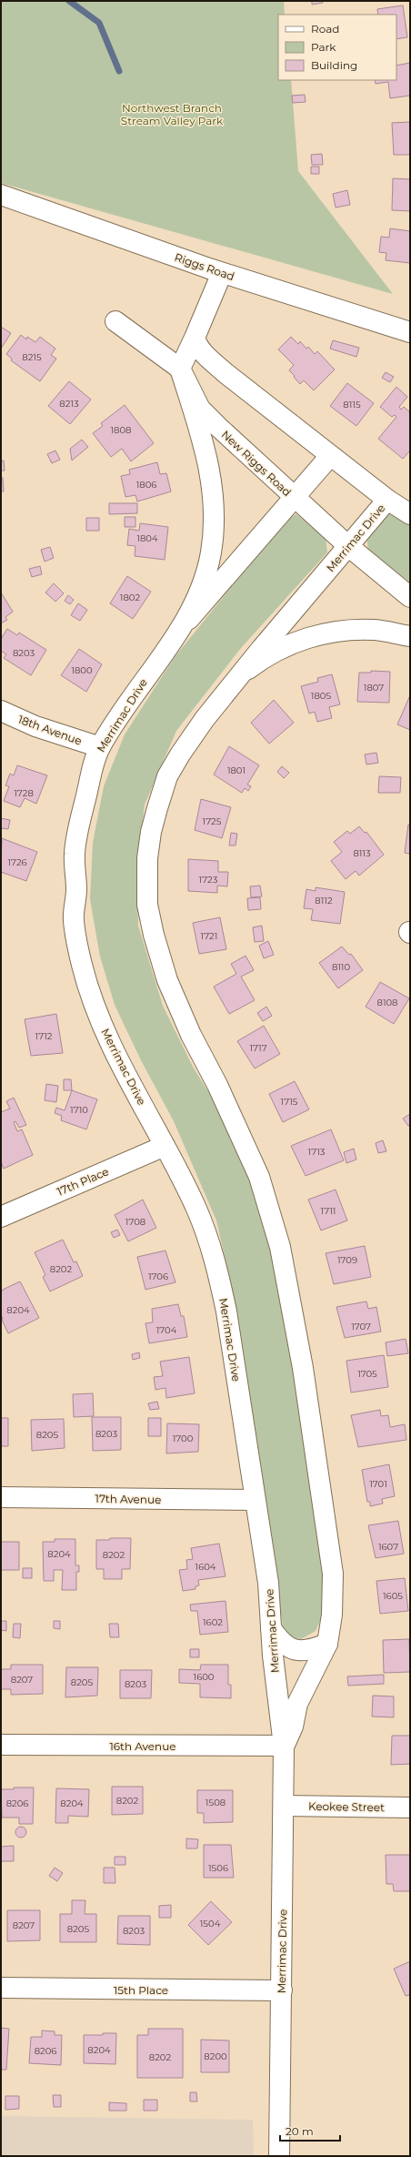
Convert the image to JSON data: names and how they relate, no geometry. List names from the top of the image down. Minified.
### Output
{"streets":{"street":["Riggs Road","New Riggs Road","Merrimac Drive","18th Avenue","17th Place","17th Avenue","16th Avenue","Keokee Street","15th Place"]},"crossings":[["New Riggs Road","Merrimac Drive"],["Merrimac Drive","18th Avenue"],["Merrimac Drive","17th Place"],["Merrimac Drive","17th Avenue"],["Merrimac Drive","16th Avenue"],["Merrimac Drive","Keokee Street"],["Merrimac Drive","15th Place"]],"parks":["Northwest Branch Stream Valley Park"],"house_numbers":["8215","8213","8115","1808","1806","1804","1802","8203","1800","1807","1805","1801","1728","1725","8113","1726","1723","8112","1721","8110","8108","1712","1717","1715","1710","1713","1711","1708","1709","8202","1706","8204","1707","1704","1705","8203","8205","1700","1701","1607","8204","8202","1604","1605","1602","1600","8207","8205","8203","8202","1508","8206","8204","1506","1504","8207","8205","8203","8204","8206","8200","8202"],"legend":["Road","Park","Building"],"scale_bar":"20 m"}
